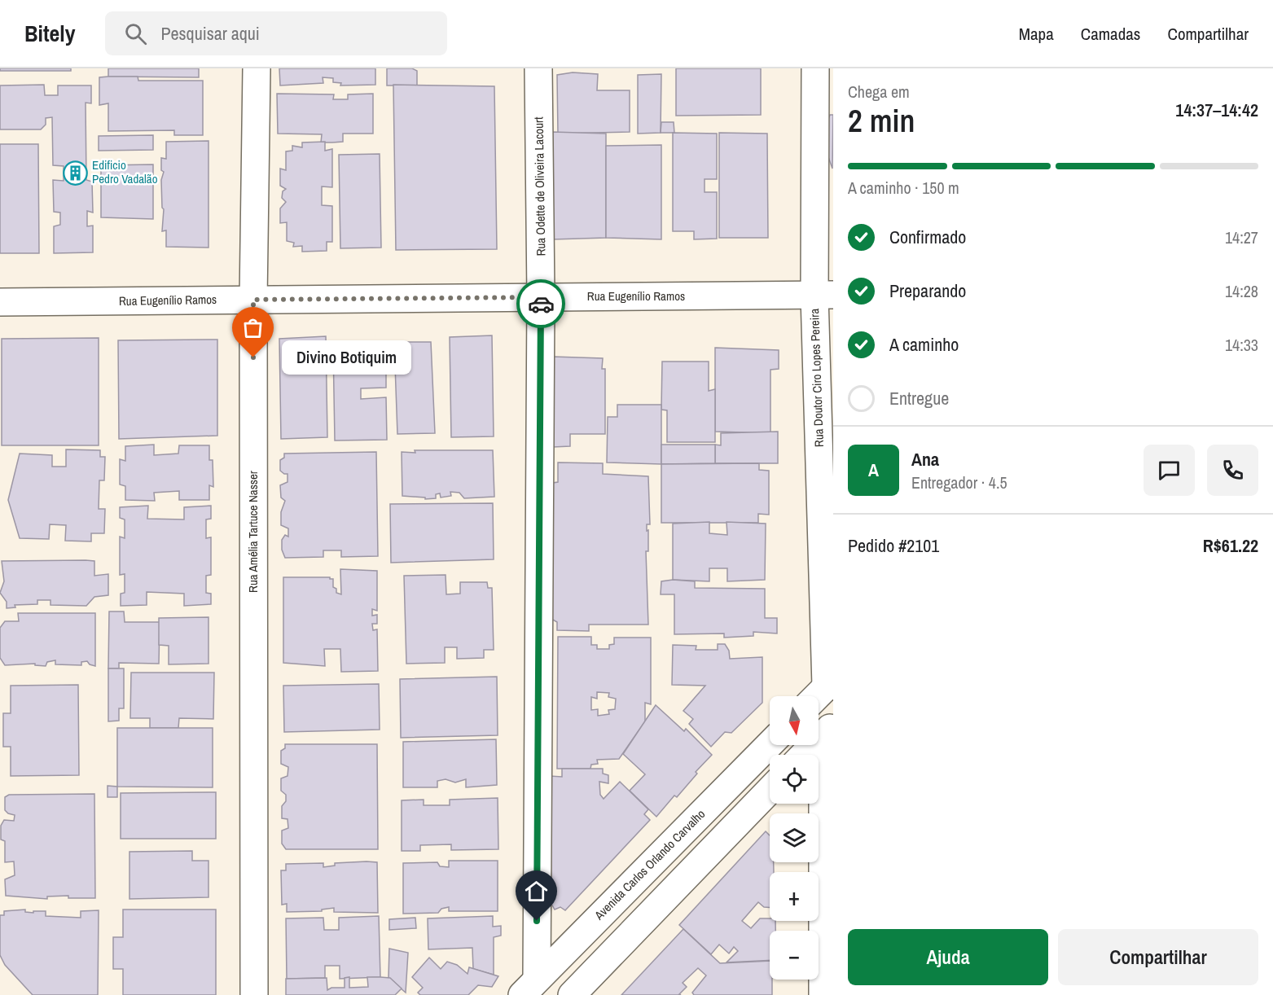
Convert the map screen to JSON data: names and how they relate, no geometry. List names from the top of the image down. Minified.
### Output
{"streets":{"street":["Rua Odette de Oliveira Lacourt","Rua Eugenílio Ramos","Rua Doutor Ciro Lopes Pereira","Rua Amélia Tartuce Nasser","Avenida Carlos Orlando Carvalho"]},"crossings":[["Rua Odette de Oliveira Lacourt","Rua Eugenílio Ramos"],["Rua Odette de Oliveira Lacourt","Avenida Carlos Orlando Carvalho"],["Rua Eugenílio Ramos","Rua Doutor Ciro Lopes Pereira"],["Rua Eugenílio Ramos","Rua Amélia Tartuce Nasser"]],"places":{"building":["Edificio Pedro Vadalão"],"other":["Divino Botiquim"]},"north":"bottom","page":{"header":"Bitely","search":"Pesquisar aqui","nav":["Mapa","Camadas","Compartilhar"],"heading":["2 min","Chega em","14:37–14:42"],"panel":["Ana","Entregador · 4.5","Pedido #2101","R$61.22"],"bar":"A caminho · 150 m","list":[["Confirmado","14:27"],["Preparando","14:28"],["A caminho","14:33"],"Entregue"],"bubble":"Divino Botiquim","round":"A","map_buttons":["+","−"],"buttons":["Ajuda","Compartilhar"]}}
